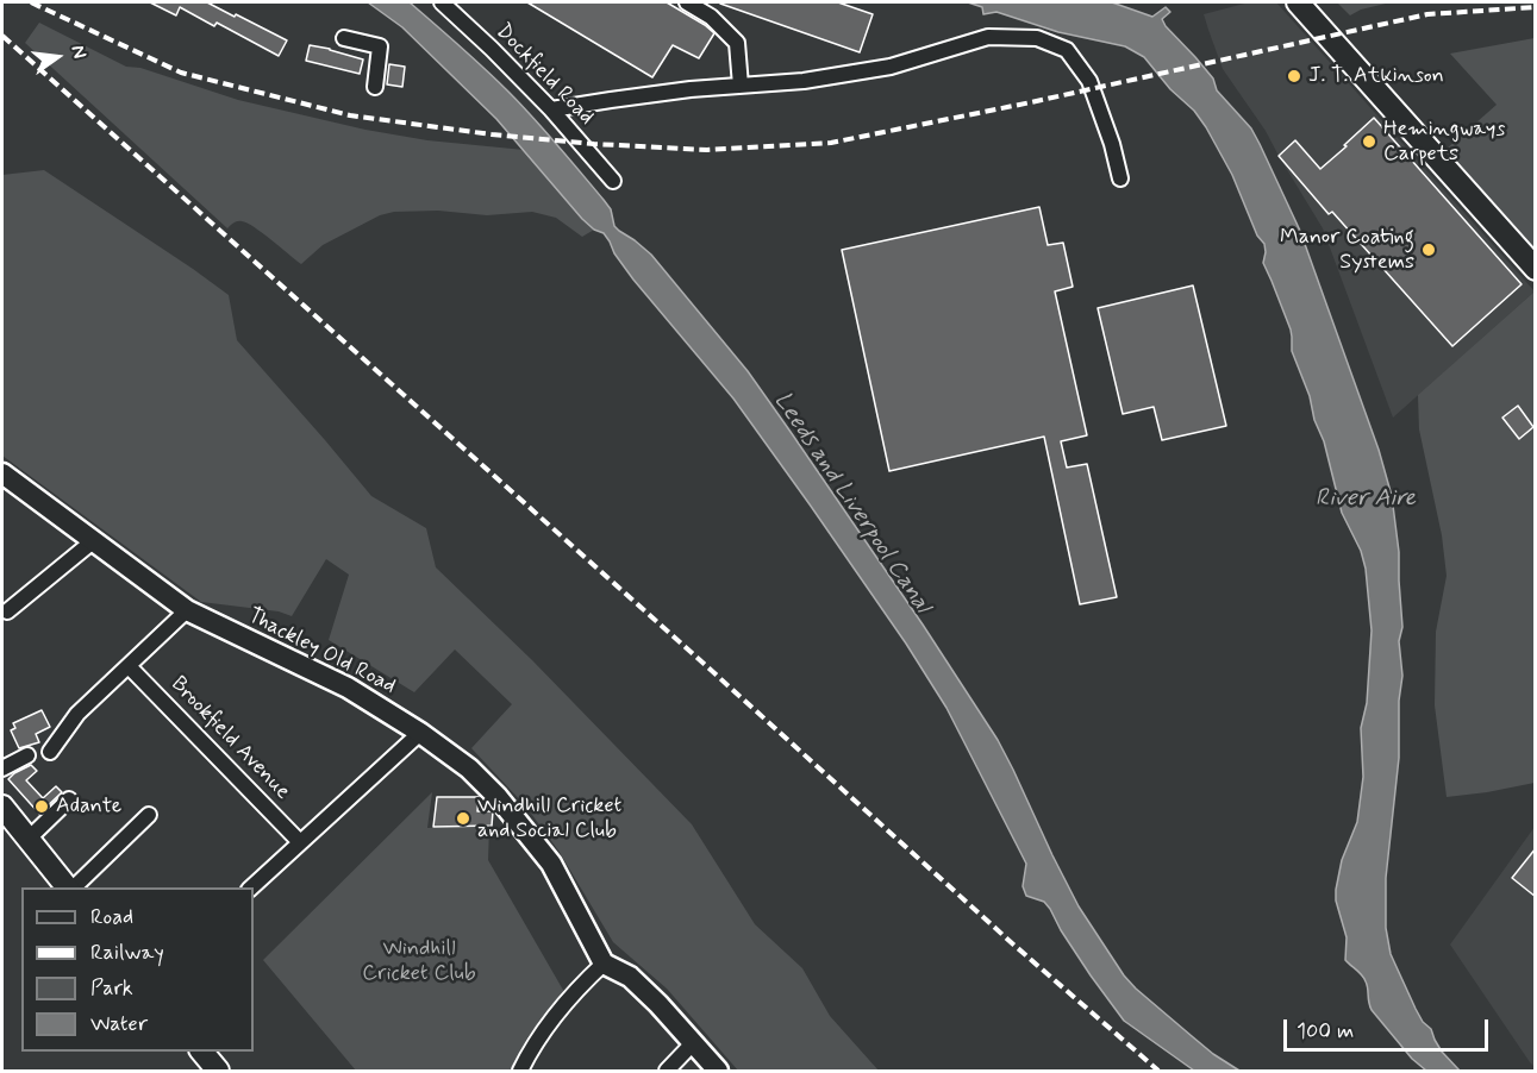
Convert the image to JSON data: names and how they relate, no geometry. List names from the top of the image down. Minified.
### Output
{"streets":{"street":["Dockfield Road","Thackley Old Road","Brookfield Avenue"]},"water":["River Aire","Leeds and Liverpool Canal"],"parks":["Windhill Cricket Club"],"places":["J. T. Atkinson","Hemingways Carpets","Manor Coating Systems","Adante","Windhill Cricket and Social Club"],"legend":["Road","Railway","Park","Water"],"scale_bar":"100 m","north":"right"}
